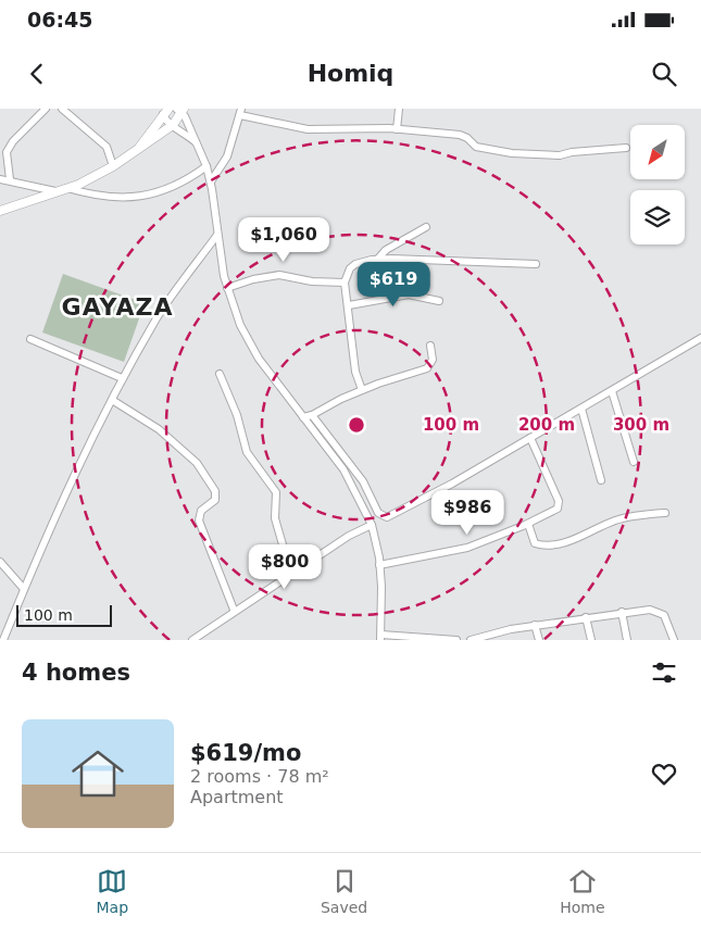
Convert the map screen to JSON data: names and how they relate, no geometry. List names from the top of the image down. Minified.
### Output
{"districts":["GAYAZA"],"scale_bar":"100 m","north":"bottom left","page":{"status":"06:45","header":"Homiq","price":["$1,060","$619","$986","$800"],"scale":"100 m","heading":"4 homes","list":[{"name":"$619/mo","note":"2 rooms · 78 m² · Apartment"}],"tabs":["Map","Saved","Home"]},"rings":["100 m","200 m","300 m"]}
